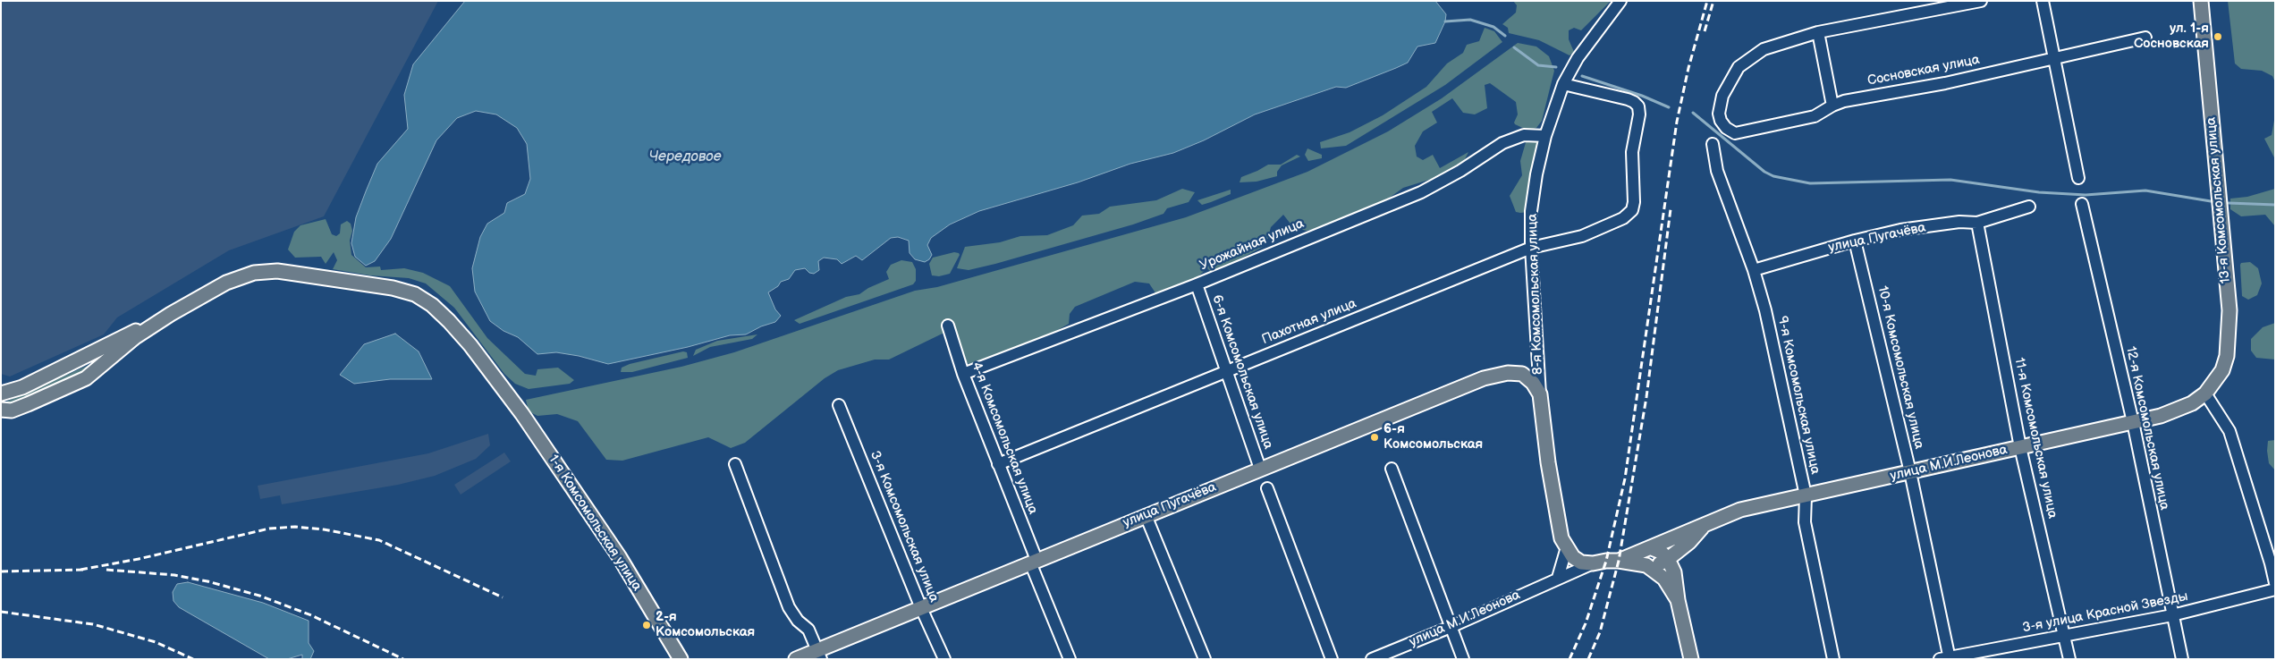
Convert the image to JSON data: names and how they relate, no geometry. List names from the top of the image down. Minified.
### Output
{"streets":{"main road":["13-я Комсомольская улица","улица Пугачёва","8-я Комсомольская улица","улица М.И.Леонова","1-я Комсомольская улица"],"street":["Сосновская улица","Урожайная улица","Пахотная улица","10-я Комсомольская улица","6-я Комсомольская улица","9-я Комсомольская улица","12-я Комсомольская улица","4-я Комсомольская улица","11-я Комсомольская улица","3-я Комсомольская улица","3-я улица Красной Звезды"]},"crossings":[["13-я Комсомольская улица","улица М.И.Леонова"],["улица Пугачёва","10-я Комсомольская улица"],["улица Пугачёва","6-я Комсомольская улица"],["улица Пугачёва","9-я Комсомольская улица"],["улица Пугачёва","4-я Комсомольская улица"],["улица Пугачёва","11-я Комсомольская улица"],["улица Пугачёва","3-я Комсомольская улица"],["Урожайная улица","8-я Комсомольская улица"],["Урожайная улица","6-я Комсомольская улица"],["Урожайная улица","4-я Комсомольская улица"],["8-я Комсомольская улица","Пахотная улица"],["8-я Комсомольская улица","улица М.И.Леонова"],["Пахотная улица","6-я Комсомольская улица"],["Пахотная улица","4-я Комсомольская улица"],["10-я Комсомольская улица","улица М.И.Леонова"],["10-я Комсомольская улица","3-я улица Красной Звезды"],["9-я Комсомольская улица","улица М.И.Леонова"],["12-я Комсомольская улица","улица М.И.Леонова"],["12-я Комсомольская улица","3-я улица Красной Звезды"],["11-я Комсомольская улица","улица М.И.Леонова"],["11-я Комсомольская улица","3-я улица Красной Звезды"]],"water":["Чередовое"],"places":["ул. 1-я Сосновская","6-я Комсомольская","2-я Комсомольская"]}
